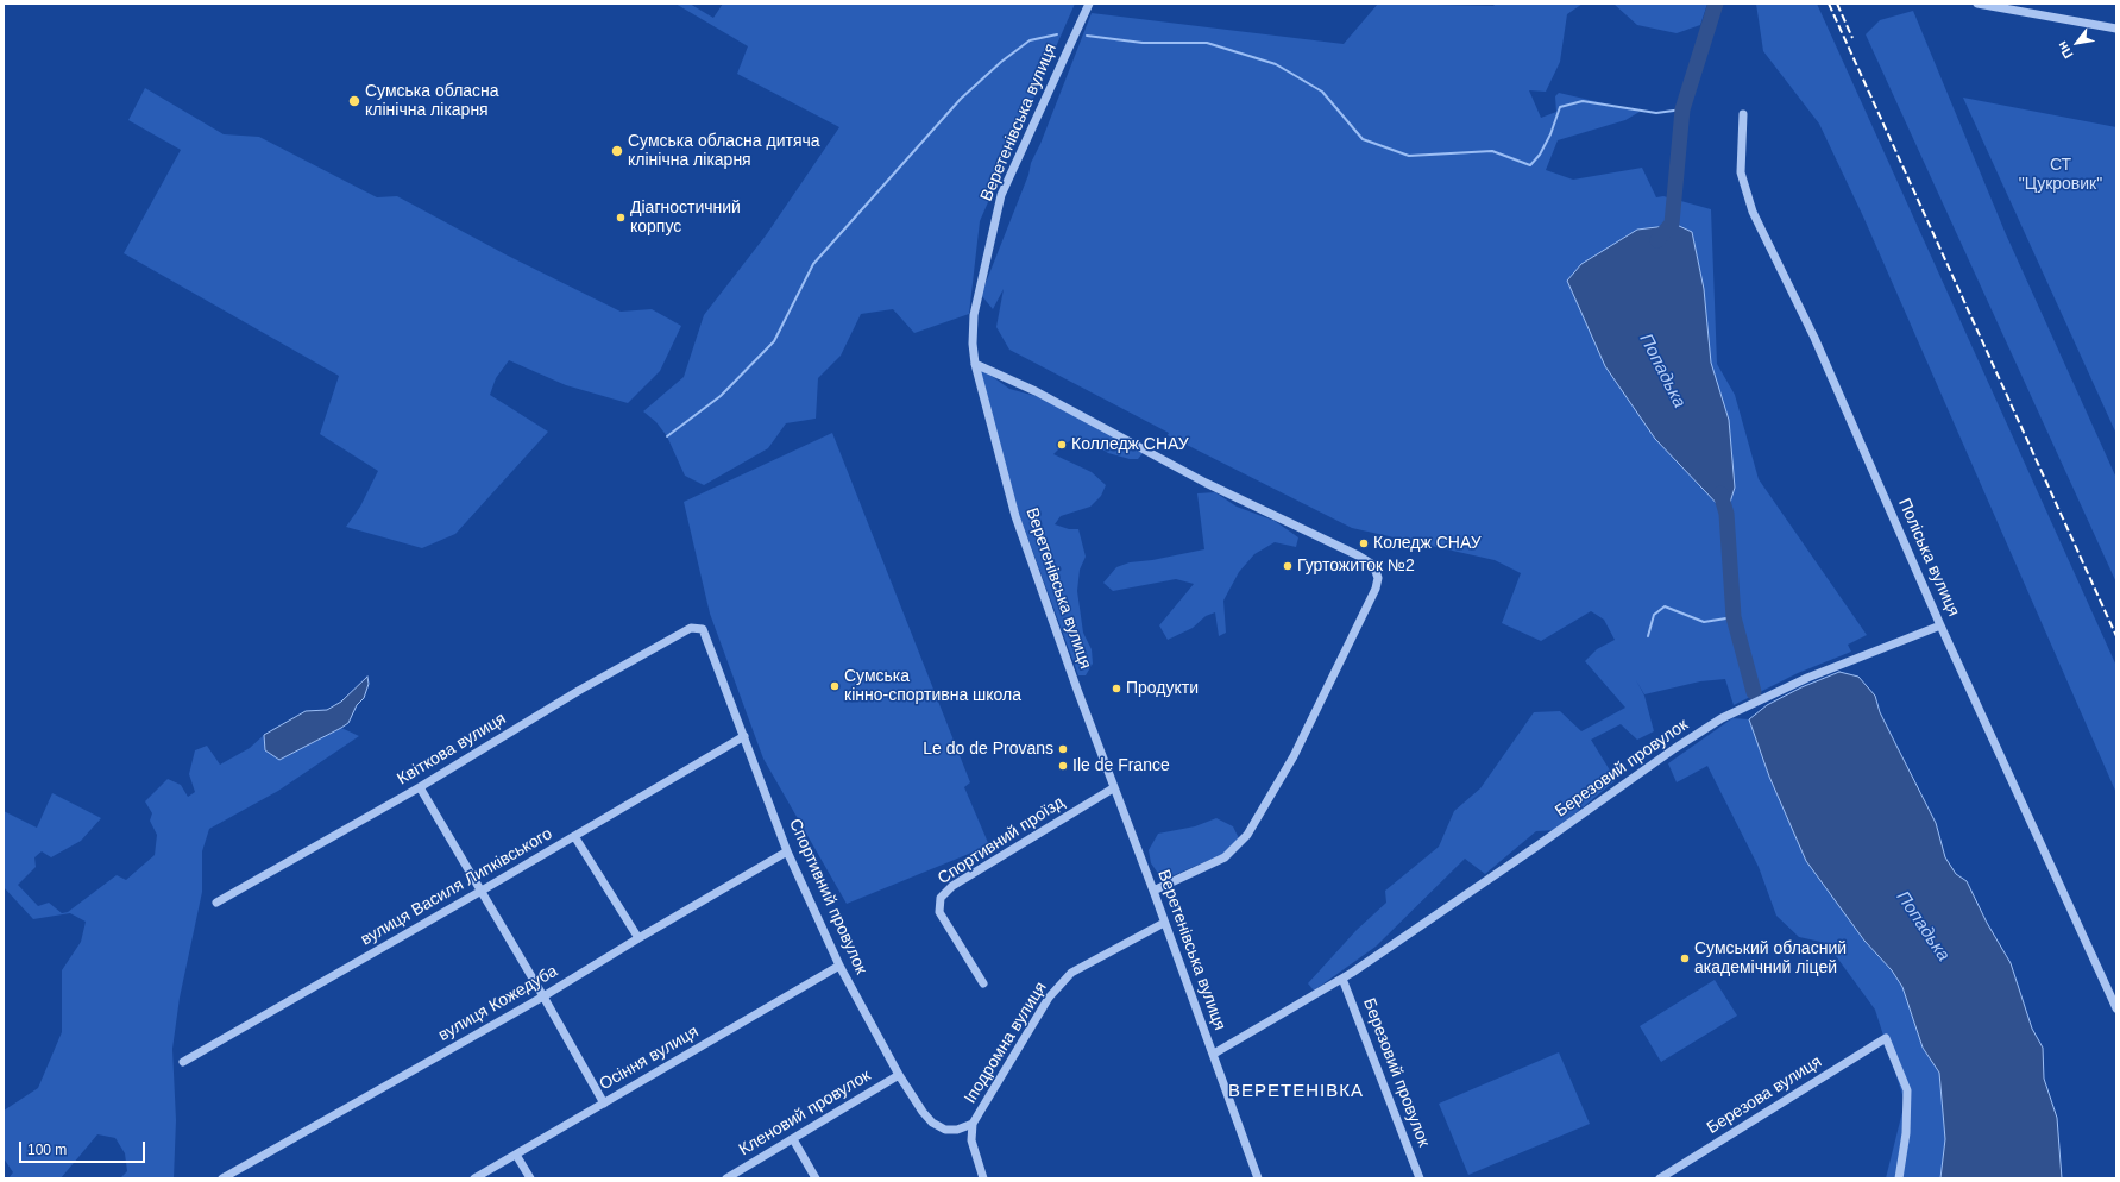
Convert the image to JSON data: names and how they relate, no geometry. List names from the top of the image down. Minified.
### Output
{"streets":{"street":["Веретенівська вулиця","Поліська вулиця","Квіткова вулиця","Березовий провулок","Спортивний проїзд","вулиця Василя Липківського","Спортивний провулок","вулиця Кожедуба","Іподромна вулиця","Осіння вулиця","Березова вулиця","Кленовий провулок"]},"crossings":[["Веретенівська вулиця","Березовий провулок"],["Веретенівська вулиця","Спортивний проїзд"],["Веретенівська вулиця","Іподромна вулиця"],["Поліська вулиця","Березовий провулок"],["Квіткова вулиця","Спортивний провулок"],["вулиця Василя Липківського","Спортивний провулок"],["Спортивний провулок","вулиця Кожедуба"],["Спортивний провулок","Іподромна вулиця"],["Спортивний провулок","Осіння вулиця"],["Спортивний провулок","Кленовий провулок"]],"districts":["ВЕРЕТЕНІВКА"],"water":["Попадька"],"parks":["СТ \"Цукровик\""],"places":["Сумська обласна клінічна лікарня","Сумська обласна дитяча клінічна лікарня","Діагностичний корпус","Колледж СНАУ","Коледж СНАУ","Гуртожиток №2","Сумська кінно-спортивна школа","Продукти","Le do de Provans","Ile de France","Сумський обласний академічний ліцей"],"scale_bar":"100 m","north":"bottom left"}
